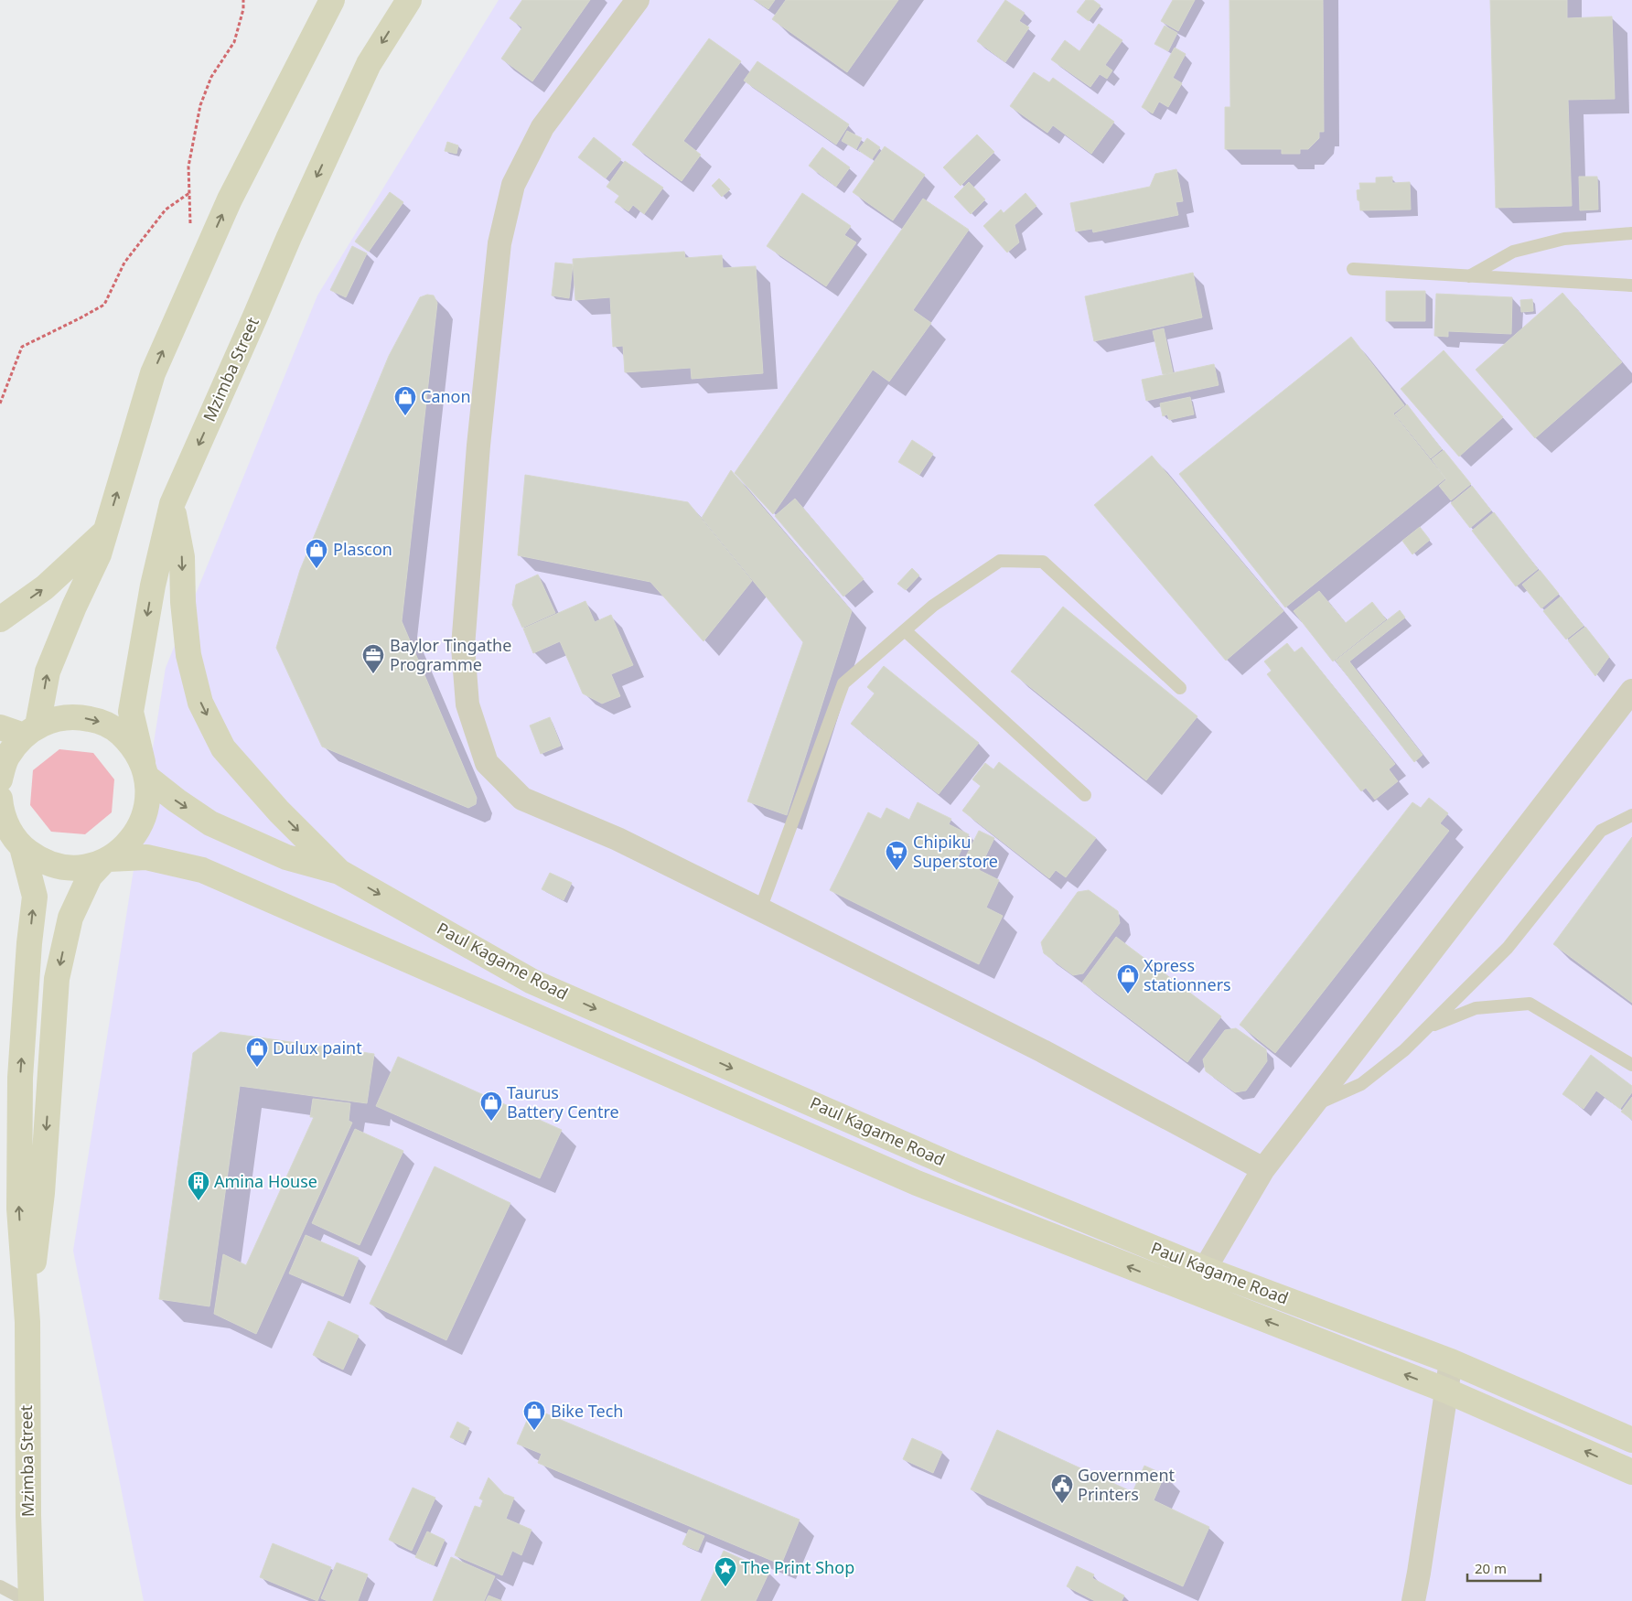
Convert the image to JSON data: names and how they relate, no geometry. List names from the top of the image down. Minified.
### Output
{"streets":{"main road":["Mzimba Street","Paul Kagame Road"]},"crossings":[["Mzimba Street","Paul Kagame Road"]],"places":{"shop":["Canon","Plascon","Xpress stationners","Dulux paint","Taurus Battery Centre","Bike Tech"],"office":["Baylor Tingathe Programme"],"supermarket":["Chipiku Superstore"],"building":["Amina House"],"public building":["Government Printers"],"place":["The Print Shop"]},"scale_bar":"20 m"}
